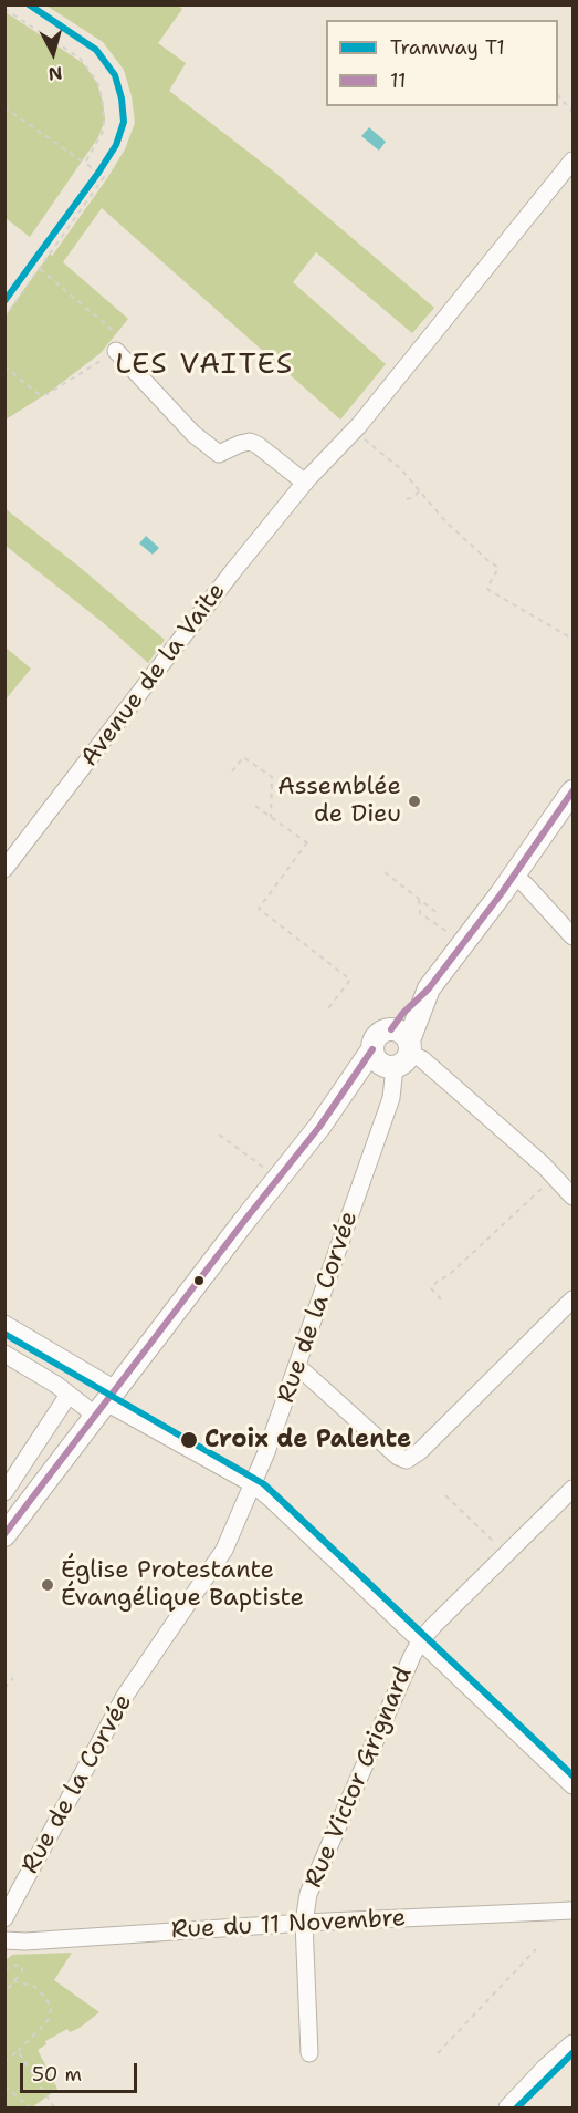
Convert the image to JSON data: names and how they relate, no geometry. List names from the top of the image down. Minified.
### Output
{"streets":{"street":["Avenue de la Vaite","Rue de la Corvée","Rue Victor Grignard","Rue du 11 Novembre"]},"crossings":[["Rue Victor Grignard","Rue du 11 Novembre"]],"districts":["LES VAITES"],"places":["Assemblée de Dieu","Croix de Palente","Église Protestante Évangélique Baptiste"],"lines":["tram line T1","transit line 11"],"legend":["Tramway T1","11"],"scale_bar":"50 m","north":"bottom"}
